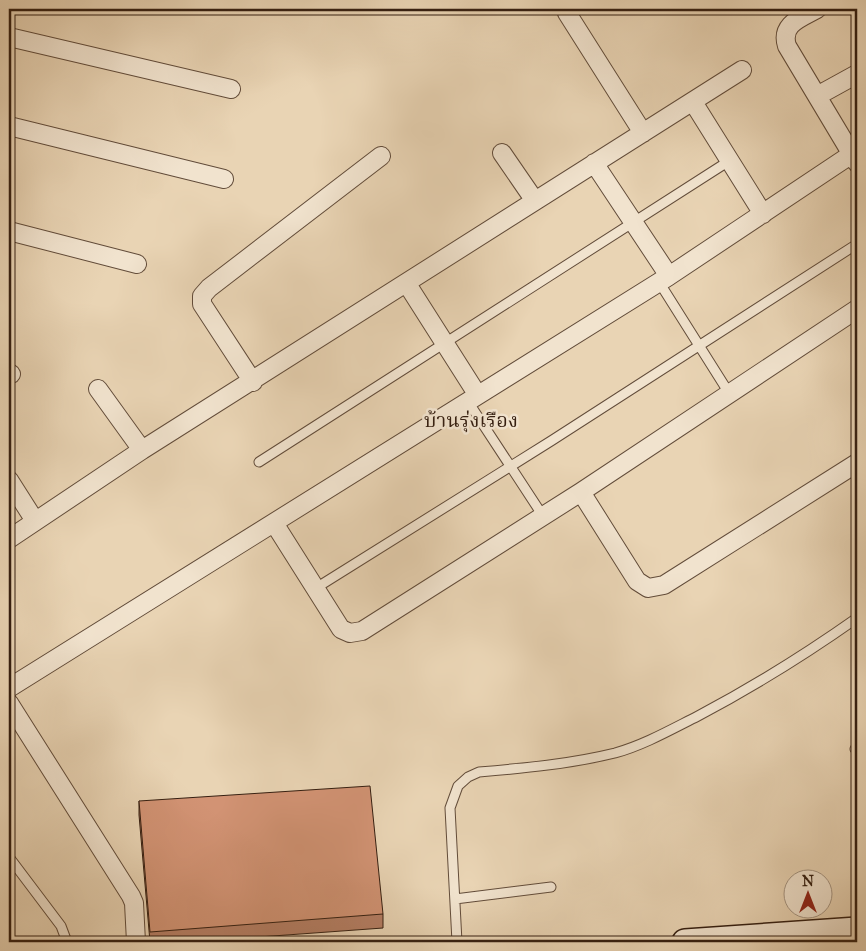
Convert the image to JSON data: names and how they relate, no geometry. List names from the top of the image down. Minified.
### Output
{"districts":["บ้านรุ่งเรือง"],"north":"top"}
